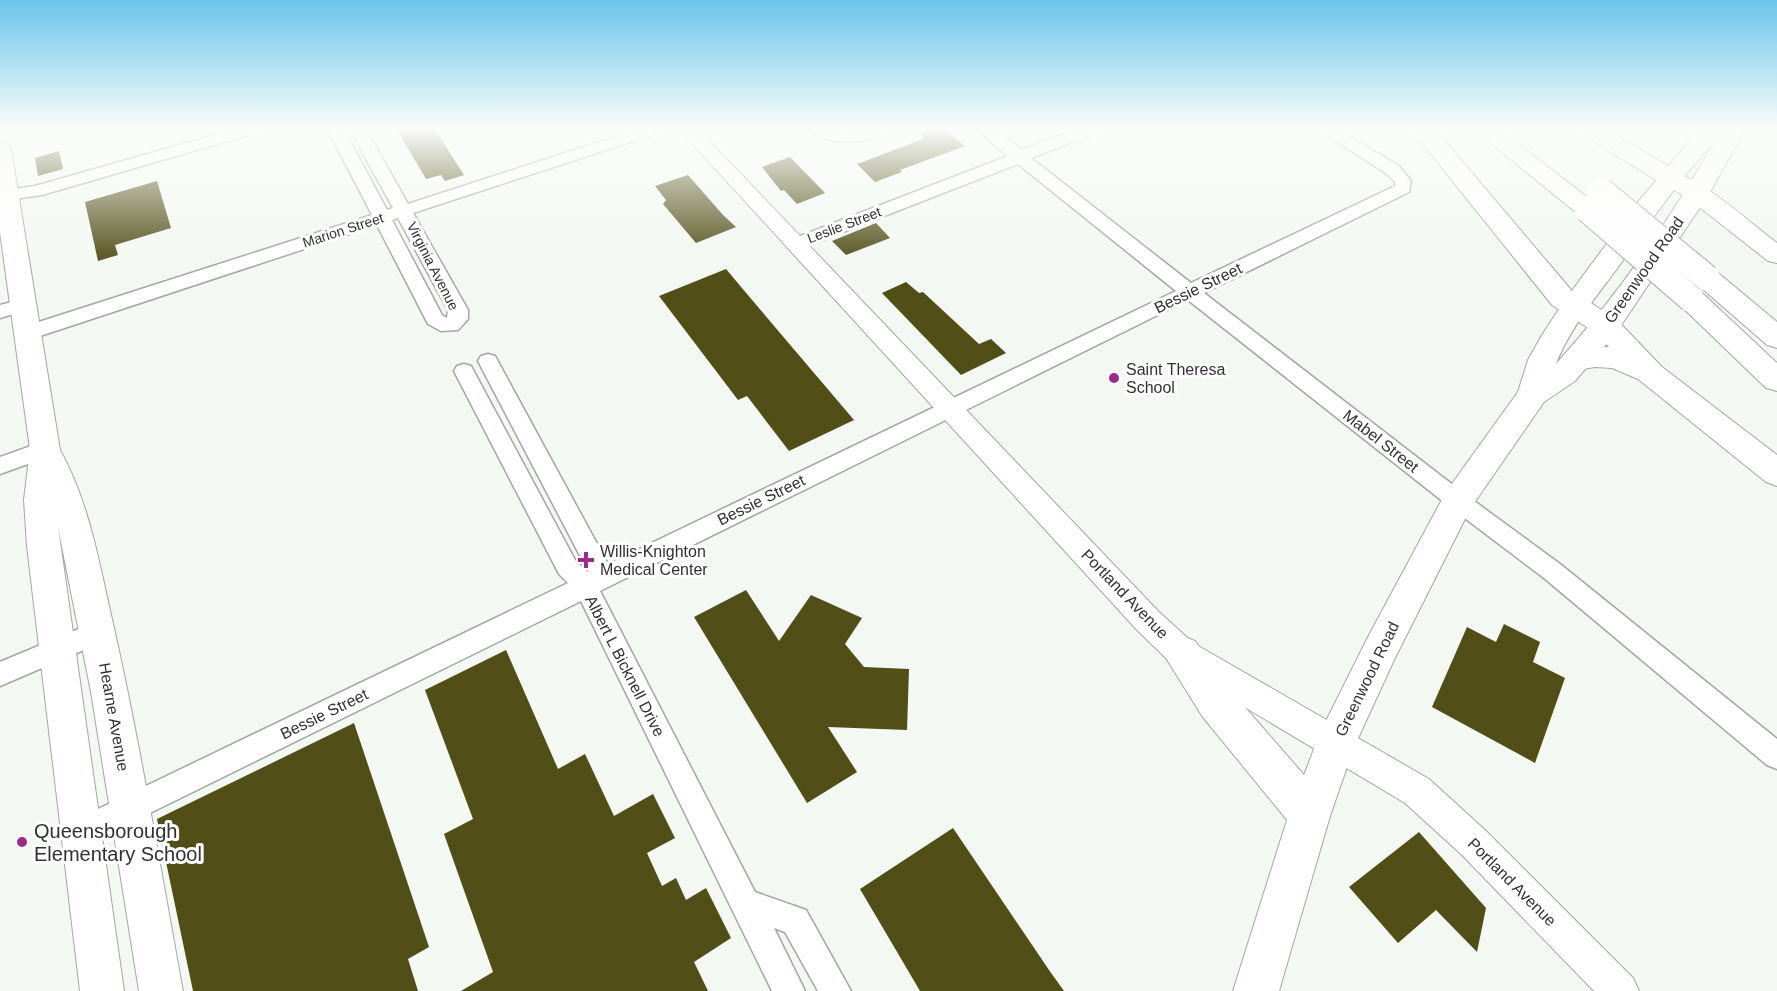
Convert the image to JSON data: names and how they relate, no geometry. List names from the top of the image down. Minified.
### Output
{"streets":{"main road":["Greenwood Road","Hearne Avenue"],"street":["Leslie Street","Marion Street","Virginia Avenue","Bessie Street","Mabel Street","Portland Avenue","Albert L Bicknell Drive"]},"crossings":[["Leslie Street","Portland Avenue"],["Marion Street","Virginia Avenue"],["Marion Street","Hearne Avenue"],["Greenwood Road","Mabel Street"],["Greenwood Road","Portland Avenue"],["Bessie Street","Mabel Street"],["Bessie Street","Portland Avenue"],["Bessie Street","Albert L Bicknell Drive"],["Bessie Street","Hearne Avenue"]],"places":{"other":["Saint Theresa School","Queensborough Elementary School"],"health":["Willis-Knighton Medical Center"]}}
